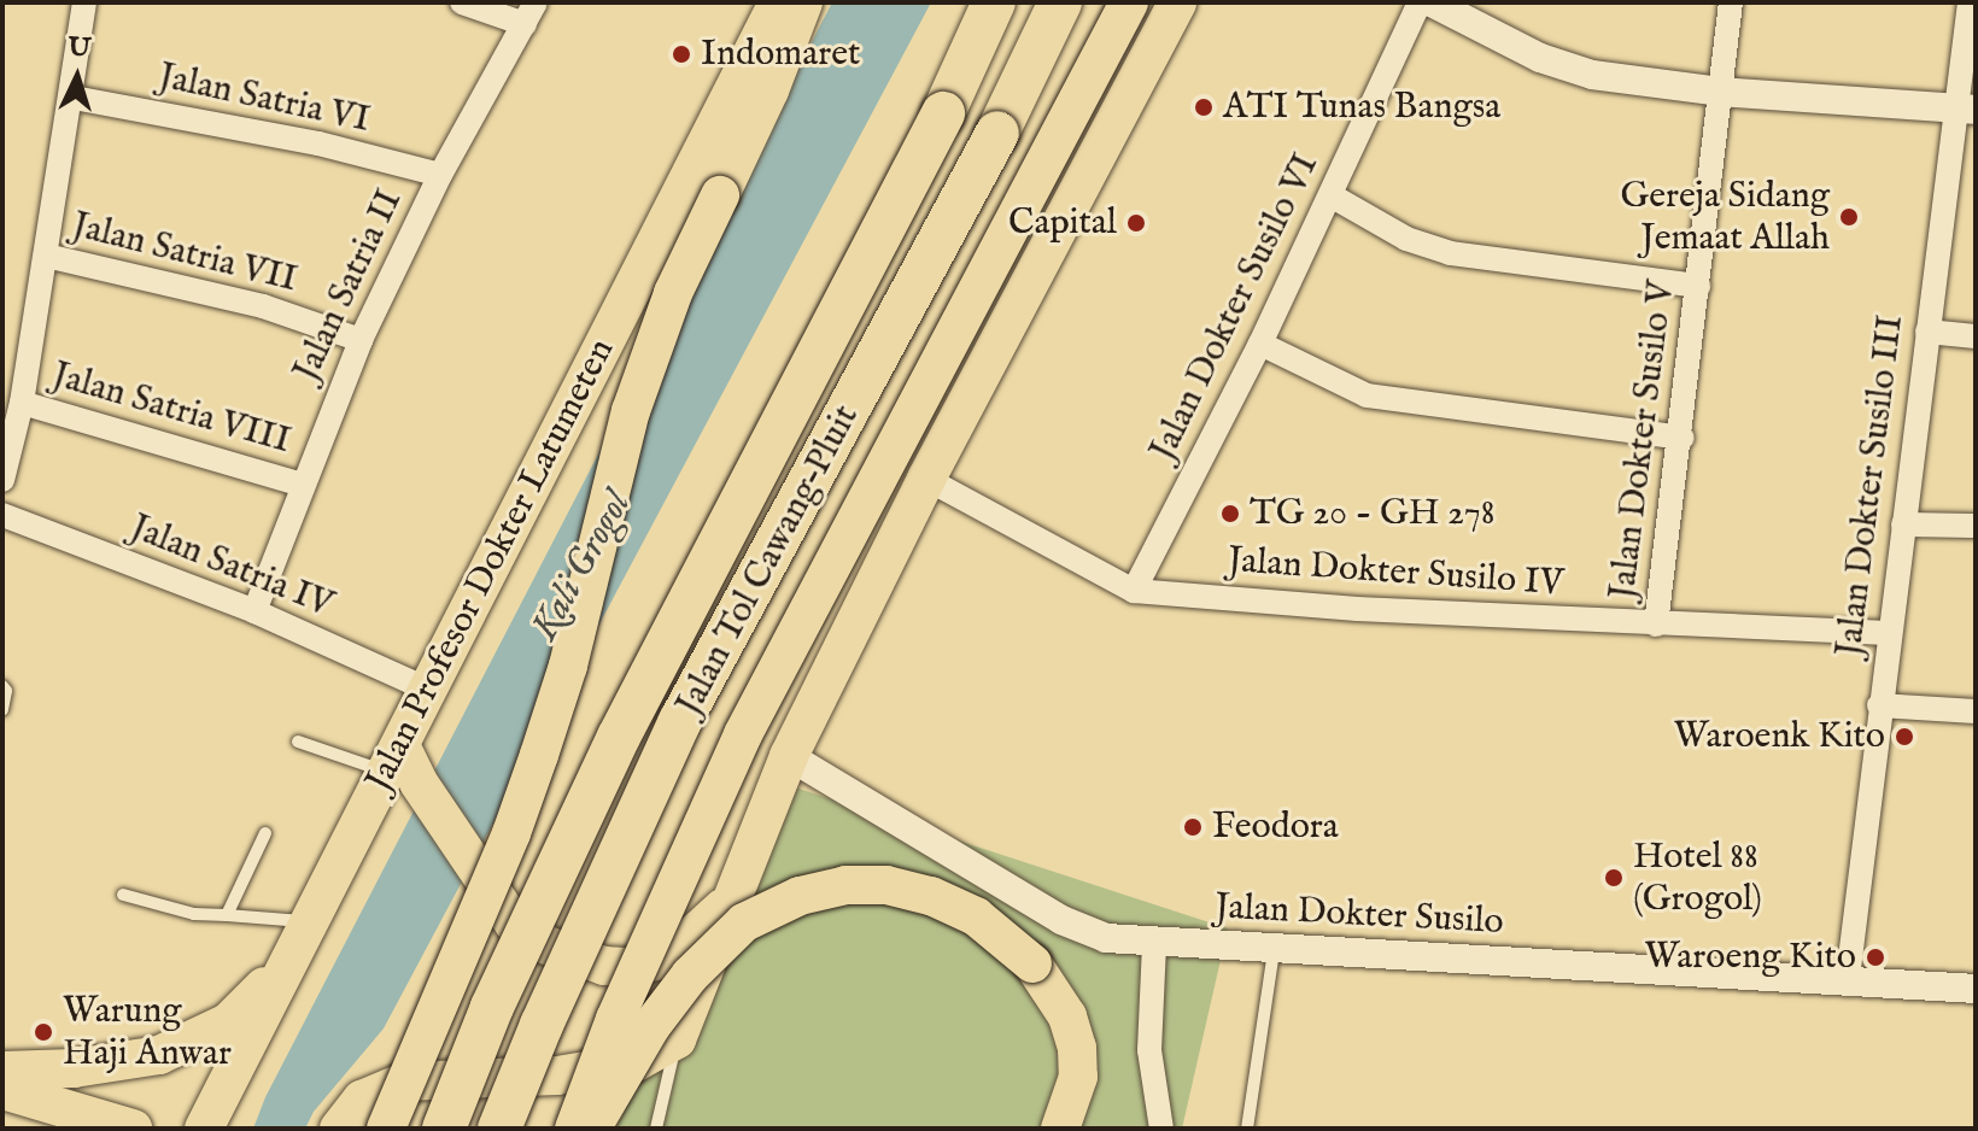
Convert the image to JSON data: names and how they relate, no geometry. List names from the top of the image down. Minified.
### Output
{"streets":{"highway":["Jalan Tol Cawang–Pluit","Jalan Profesor Dokter Latumeten"],"street":["Jalan Satria VI","Jalan Satria VII","Jalan Satria II","Jalan Dokter Susilo VI","Jalan Satria VIII","Jalan Dokter Susilo V","Jalan Dokter Susilo III","Jalan Satria IV","Jalan Dokter Susilo IV","Jalan Dokter Susilo"]},"crossings":[["Jalan Satria VI","Jalan Satria II"],["Jalan Satria VII","Jalan Satria II"],["Jalan Satria II","Jalan Satria VIII"],["Jalan Satria II","Jalan Satria IV"],["Jalan Dokter Susilo VI","Jalan Dokter Susilo IV"],["Jalan Dokter Susilo V","Jalan Dokter Susilo IV"],["Jalan Dokter Susilo III","Jalan Dokter Susilo IV"],["Jalan Dokter Susilo III","Jalan Dokter Susilo"],["Jalan Profesor Dokter Latumeten","Jalan Satria IV"]],"water":["Kali Grogol"],"places":["Indomaret","ATI Tunas Bangsa","Gereja Sidang Jemaat Allah","Capital","TG 20 - GH 278","Waroenk Kito","Feodora","Hotel 88 (Grogol)","Waroeng Kito","Warung Haji Anwar"],"north":"top"}
